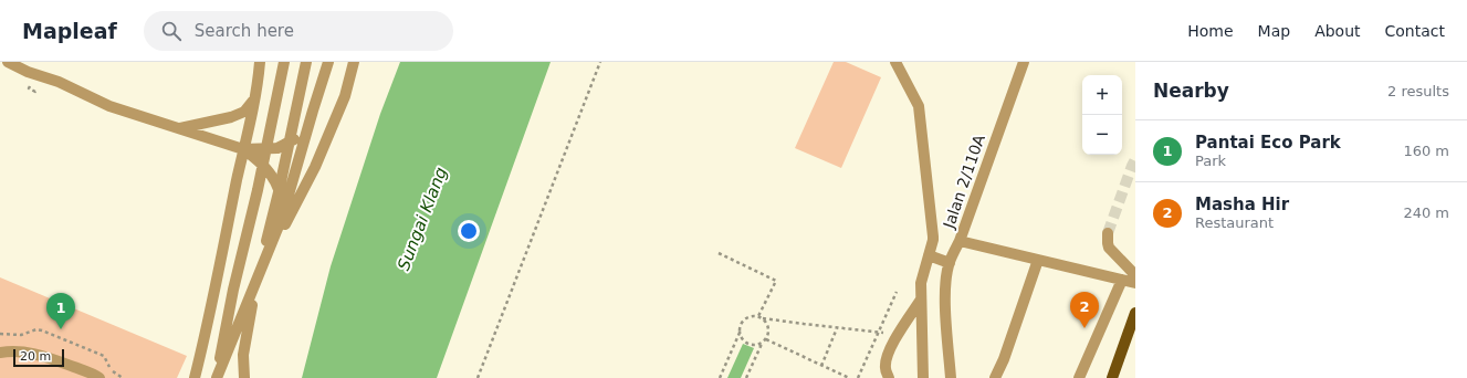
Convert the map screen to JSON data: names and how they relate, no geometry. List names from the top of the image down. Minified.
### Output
{"streets":{"street":["Jalan 2/110A"]},"water":["Sungai Klang"],"scale_bar":"20 m","page":{"header":"Mapleaf","search":"Search here","nav":["Home","Map","About","Contact"],"heading":["Nearby","2 results"],"map_buttons":["+","−"],"list":[{"mark":"1","name":"Pantai Eco Park","note":"Park","value":"160 m"},{"mark":"2","name":"Masha Hir","note":"Restaurant","value":"240 m"}],"pins":["2","1"],"scale":"20 m"}}
